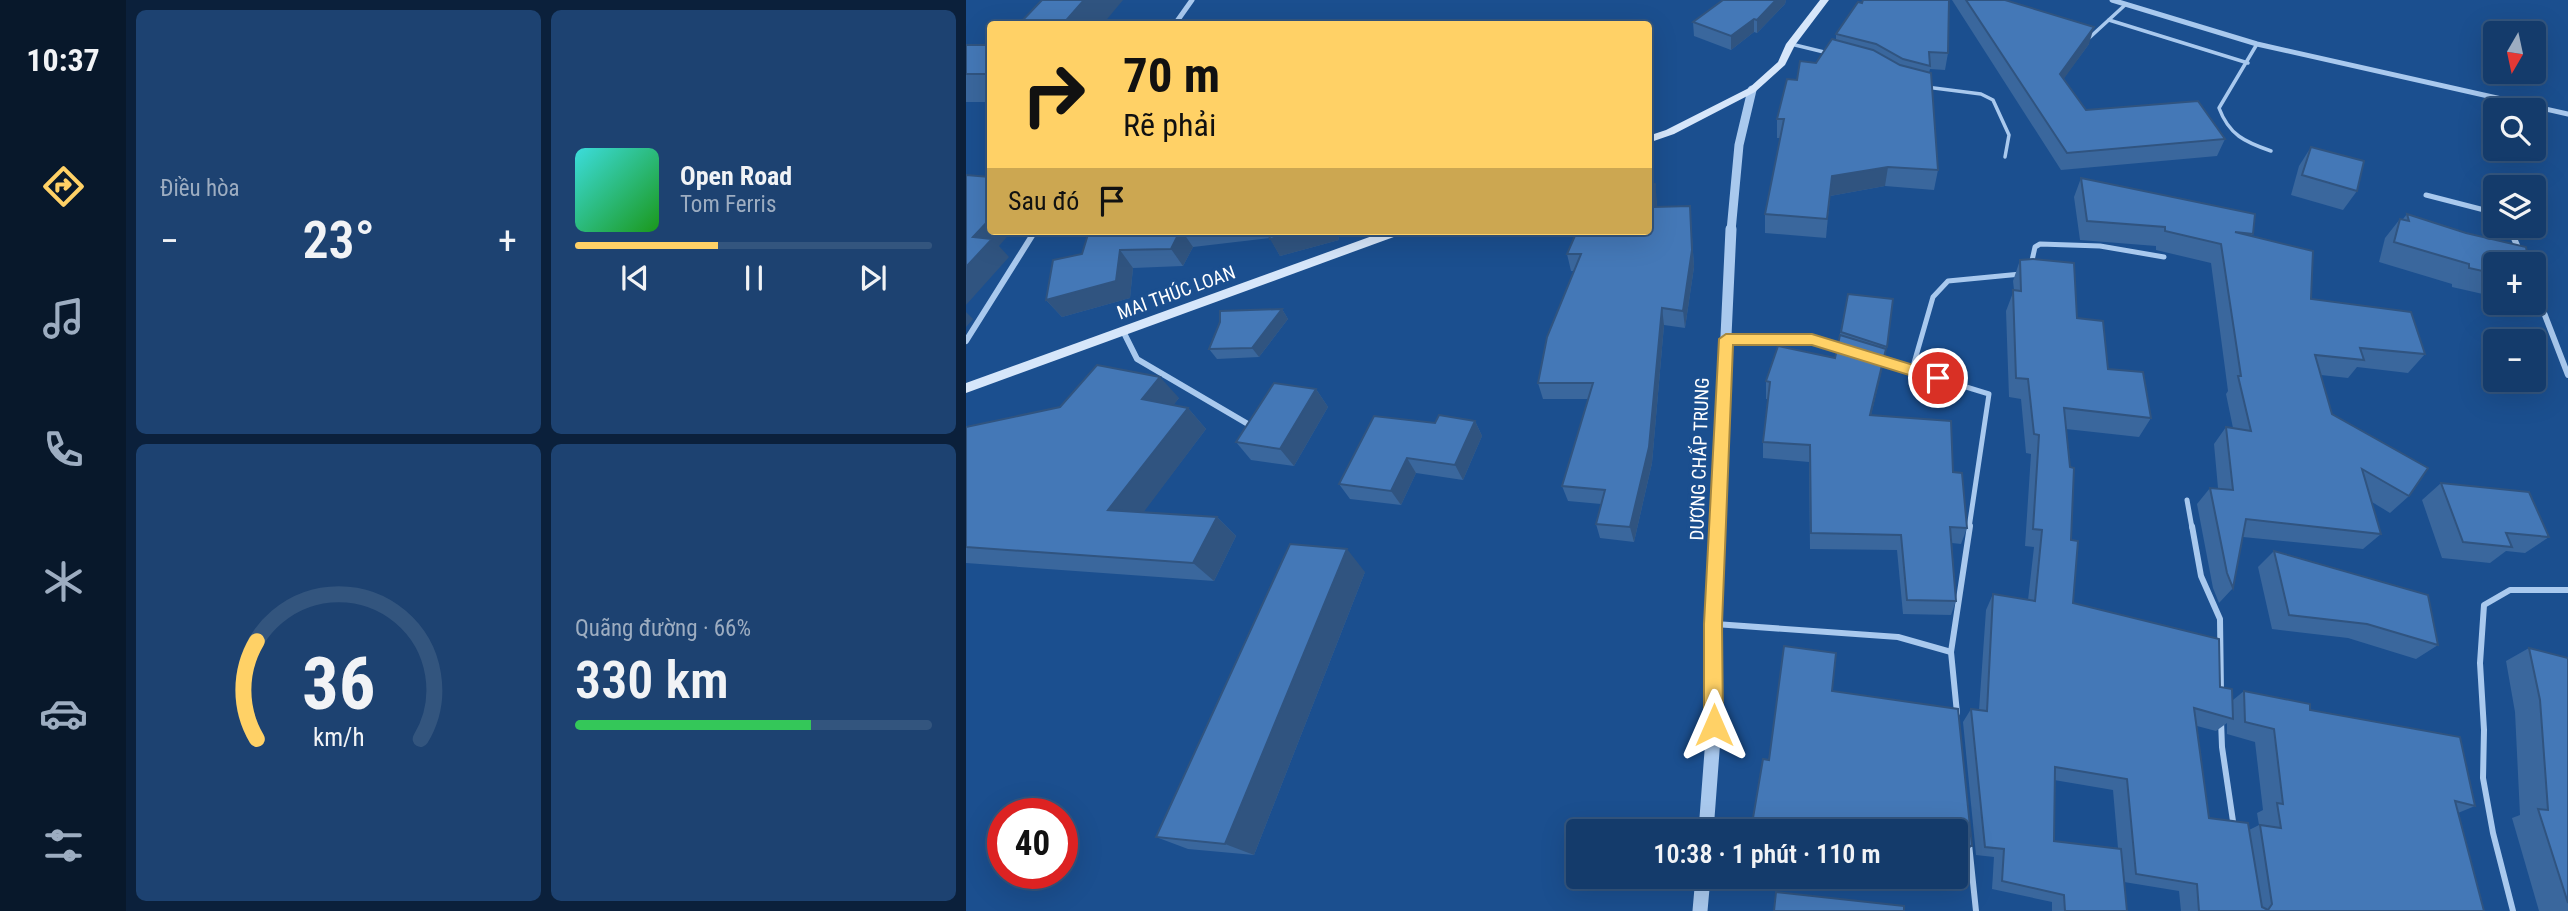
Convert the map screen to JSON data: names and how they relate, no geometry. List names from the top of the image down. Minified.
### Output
{"streets":{"main road":["MAI THÚC LOAN"],"street":["DƯƠNG CHẤP TRUNG"]},"north":"bottom","page":{"tabs":"10:37","tile":["Điều hòa",["Quãng đường · 66%","330 km"]],"map_buttons":["+","−"],"turn":["70 m","Rẽ phải"],"song":["Open Road","Tom Ferris"],"then":"Sau đó","heat":["−","23°","+"],"limit":"40","trip":"10:38 · 1 phút · 110 m","gauge":["36","km/h"]}}
